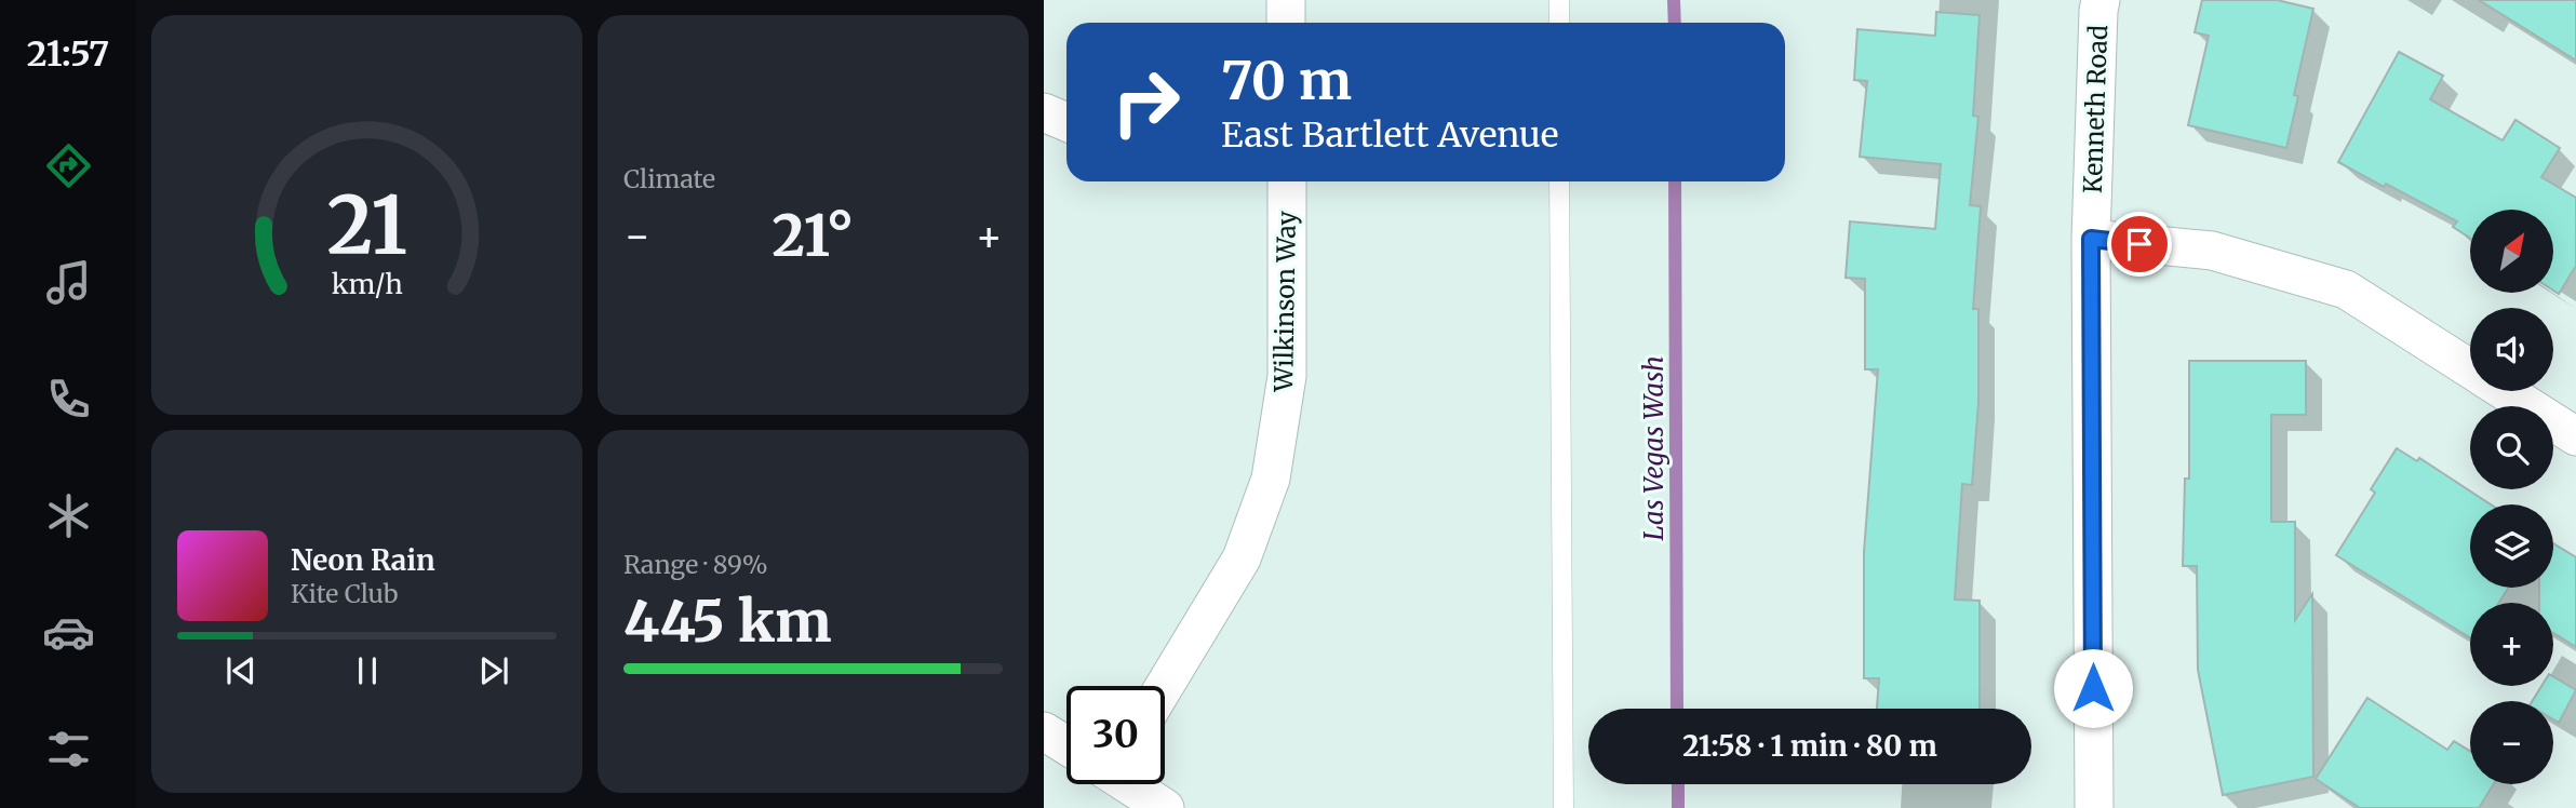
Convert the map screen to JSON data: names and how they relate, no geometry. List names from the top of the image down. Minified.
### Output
{"streets":{"street":["Kenneth Road","Wilkinson Way"]},"water":["Las Vegas Wash"],"north":"top right","page":{"tabs":"21:57","tile":["Climate",["Range · 89%","445 km"]],"turn":["70 m","East Bartlett Avenue"],"heat":["−","21°","+"],"map_buttons":["+","−"],"song":["Neon Rain","Kite Club"],"limit":"30","trip":"21:58 · 1 min · 80 m","gauge":["21","km/h"]}}
